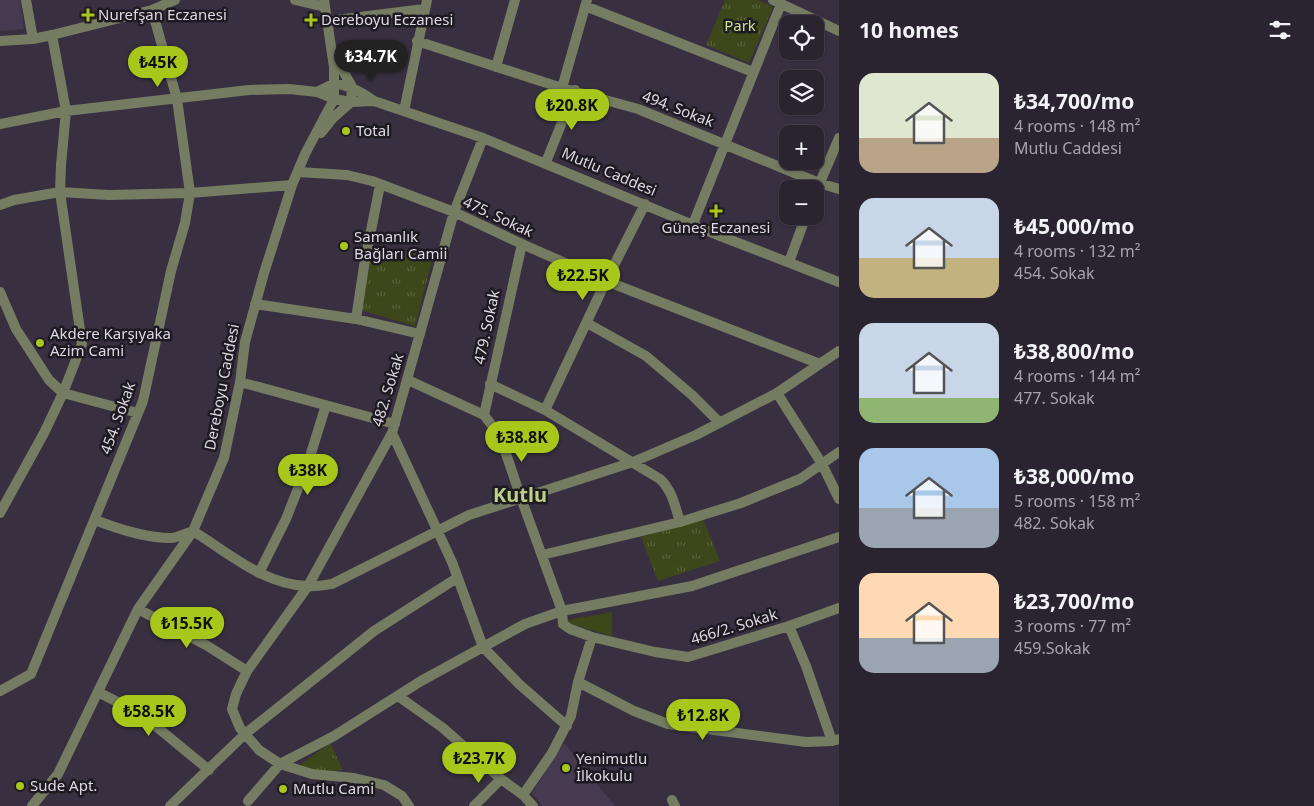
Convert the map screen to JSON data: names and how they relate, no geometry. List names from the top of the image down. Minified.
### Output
{"streets":{"street":["494. Sokak","Mutlu Caddesi","475. Sokak","479. Sokak","Dereboyu Caddesi","482. Sokak","454. Sokak","466/2. Sokak"]},"crossings":[["Mutlu Caddesi","Dereboyu Caddesi"],["Mutlu Caddesi","482. Sokak"],["Mutlu Caddesi","454. Sokak"],["475. Sokak","479. Sokak"],["475. Sokak","Dereboyu Caddesi"],["475. Sokak","482. Sokak"]],"districts":["Kutlu"],"parks":["Park"],"places":{"health":["Nurefşan Eczanesi","Dereboyu Eczanesi","Güneş Eczanesi"],"other":["Total","Samanlık Bağları Camii","Akdere Karşıyaka Azim Cami","Yenimutlu İlkokulu","Sude Apt.","Mutlu Cami"]},"page":{"heading":"10 homes","map_buttons":["+","−"],"price":["₺34.7K","₺45K","₺20.8K","₺22.5K","₺38.8K","₺38K","₺15.5K","₺58.5K","₺12.8K","₺23.7K"],"list":[{"name":"₺34,700/mo","note":"4 rooms · 148 m² · Mutlu Caddesi"},{"name":"₺45,000/mo","note":"4 rooms · 132 m² · 454. Sokak"},{"name":"₺38,800/mo","note":"4 rooms · 144 m² · 477. Sokak"},{"name":"₺38,000/mo","note":"5 rooms · 158 m² · 482. Sokak"},{"name":"₺23,700/mo","note":"3 rooms · 77 m² · 459.Sokak"}]}}
